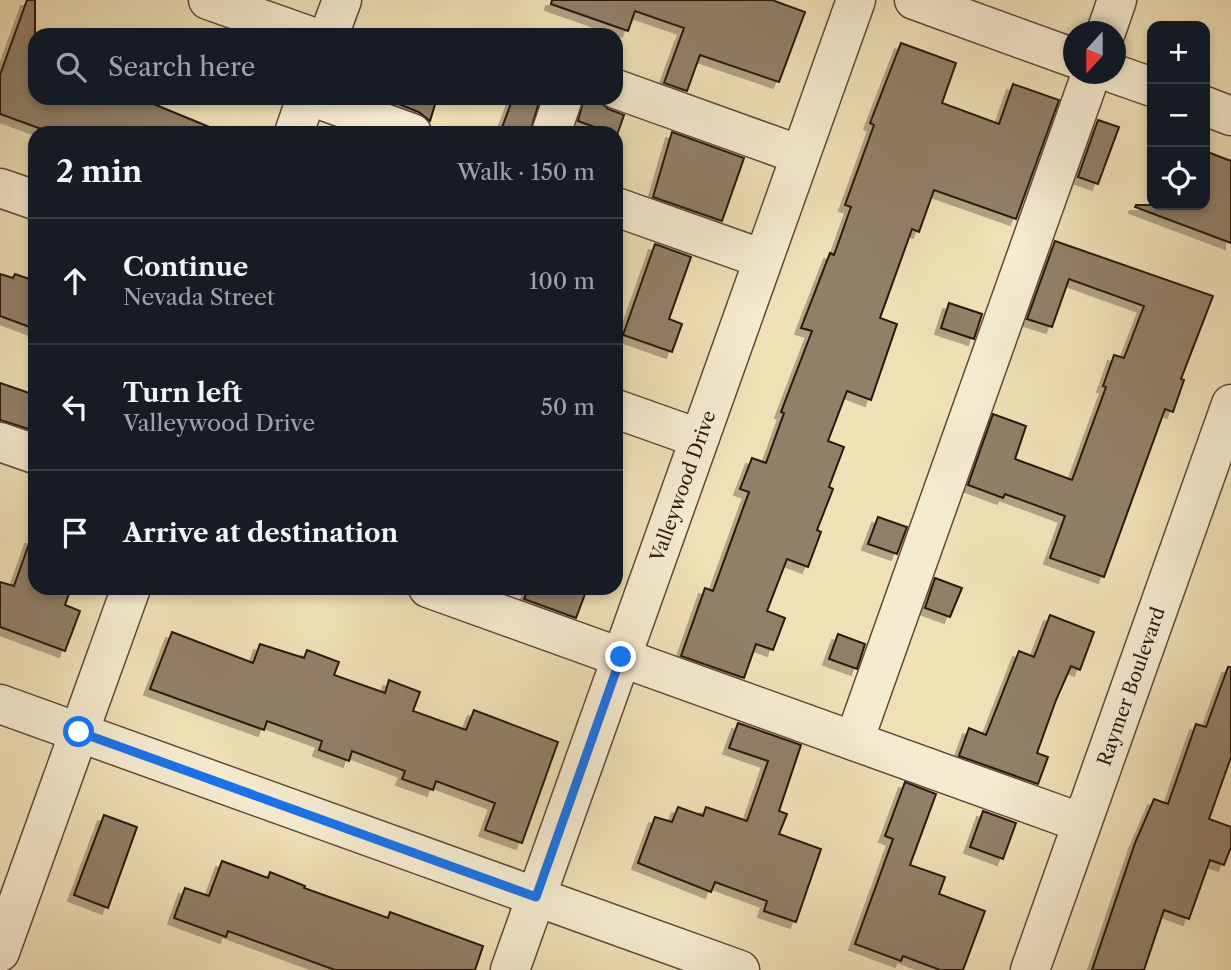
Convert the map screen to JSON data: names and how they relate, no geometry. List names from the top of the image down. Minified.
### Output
{"streets":{"street":["Valleywood Drive","Raymer Boulevard"]},"north":"bottom","page":{"map_buttons":["+","−"],"search":"Search here","heading":["2 min","Walk · 150 m"],"list":[["Continue","Nevada Street","100 m"],["Turn left","Valleywood Drive","50 m"],"Arrive at destination"]}}
